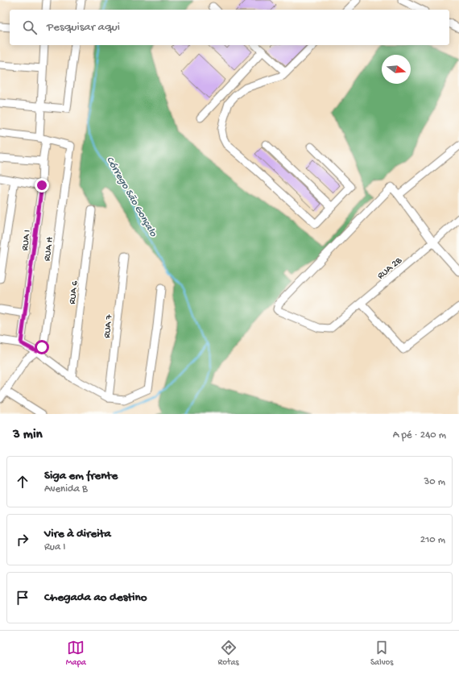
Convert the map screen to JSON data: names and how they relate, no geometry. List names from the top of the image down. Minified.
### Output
{"streets":{"street":["RUA I","RUA H","RUA 2B","RUA 6","RUA 7"]},"crossings":[["RUA I","RUA H"]],"water":["Córrego São Gonçalo"],"north":"right","page":{"search":"Pesquisar aqui","heading":["3 min","A pé · 240 m"],"list":[["Siga em frente","Avenida B","30 m"],["Vire à direita","Rua I","210 m"],"Chegada ao destino"],"nav":["Mapa","Rotas","Salvos"]}}
